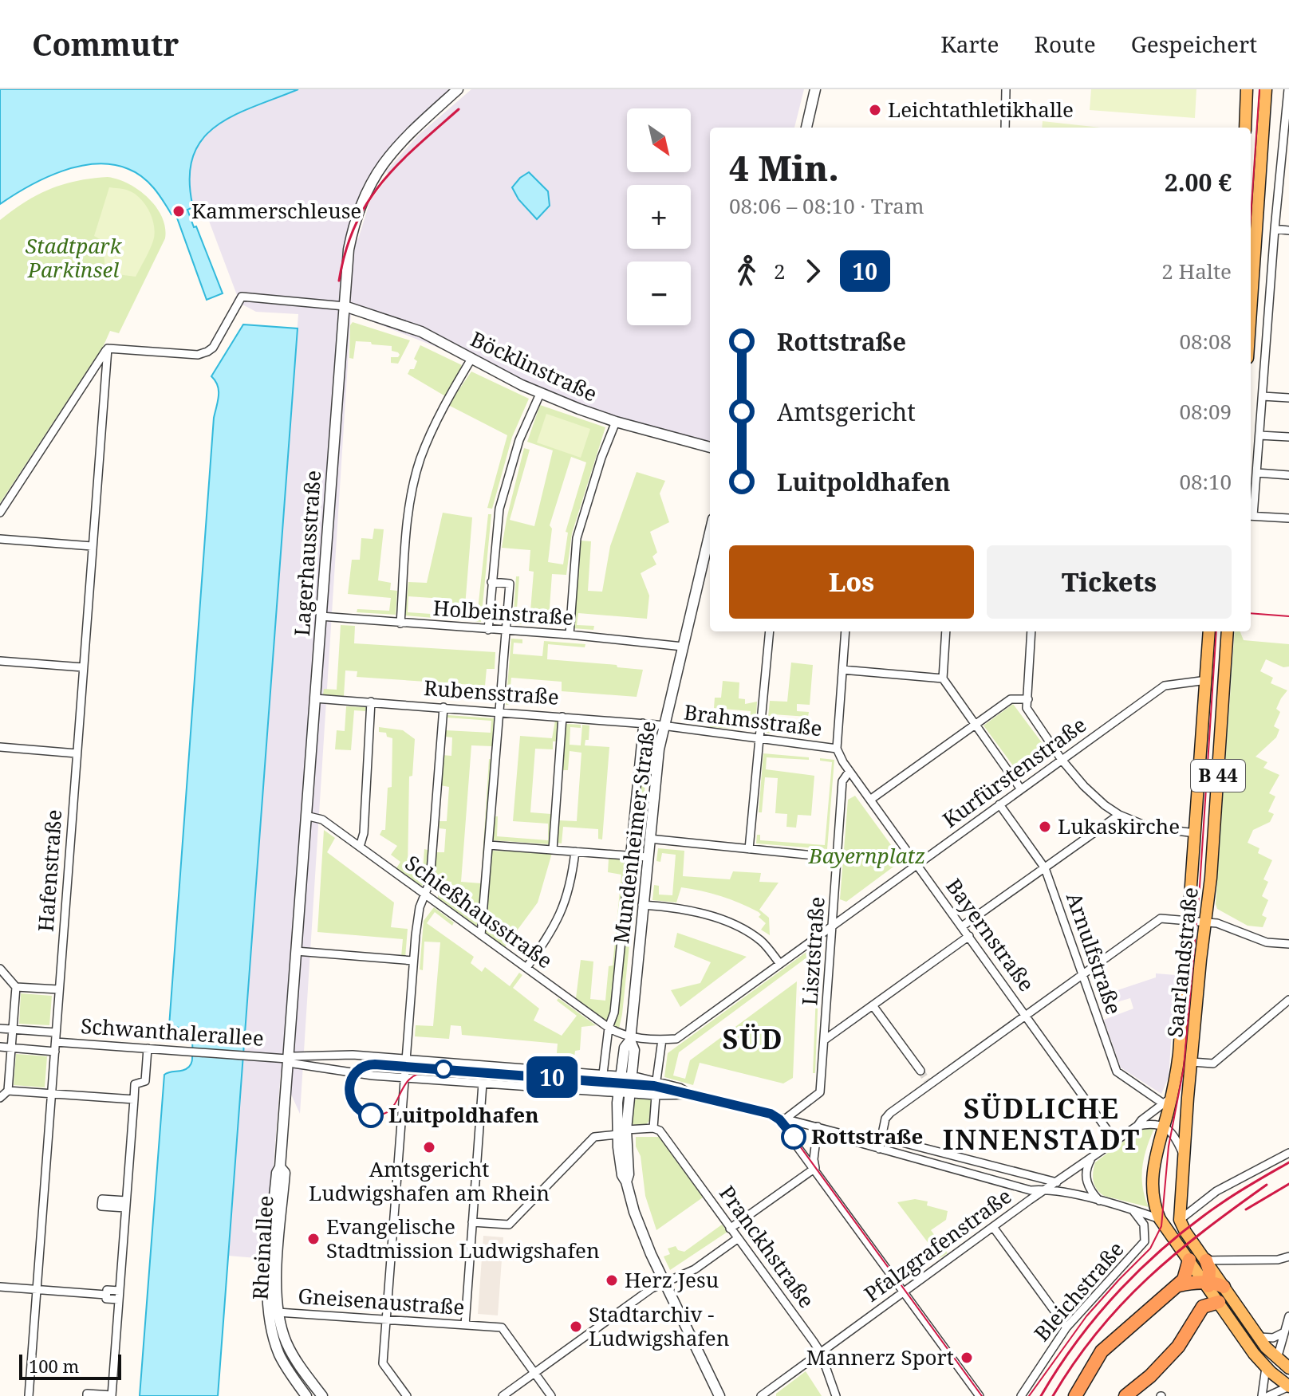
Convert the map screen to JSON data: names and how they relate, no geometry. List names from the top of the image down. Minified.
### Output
{"streets":{"main road":["B 44","Saarlandstraße"],"street":["Böcklinstraße","Lagerhausstraße","Holbeinstraße","Rubensstraße","Brahmsstraße","Kurfürstenstraße","Mundenheimer Straße","Hafenstraße","Schießhausstraße","Bayernstraße","Lisztstraße","Arnulfstraße","Schwanthalerallee","Pfalzgrafenstraße","Pranckhstraße","Rheinallee","Bleichstraße","Gneisenaustraße"]},"crossings":[["Böcklinstraße","Lagerhausstraße"],["Lagerhausstraße","Holbeinstraße"],["Lagerhausstraße","Rubensstraße"],["Lagerhausstraße","Schießhausstraße"],["Lagerhausstraße","Schwanthalerallee"],["Lagerhausstraße","Rheinallee"],["Holbeinstraße","Mundenheimer Straße"],["Rubensstraße","Brahmsstraße"],["Rubensstraße","Mundenheimer Straße"],["Brahmsstraße","Mundenheimer Straße"],["Brahmsstraße","Bayernstraße"],["Kurfürstenstraße","Schießhausstraße"],["Kurfürstenstraße","Bayernstraße"],["Kurfürstenstraße","Lisztstraße"],["Kurfürstenstraße","Arnulfstraße"],["Kurfürstenstraße","Saarlandstraße"],["Mundenheimer Straße","Schießhausstraße"],["Hafenstraße","Schwanthalerallee"],["Bayernstraße","Lisztstraße"],["Bayernstraße","Pfalzgrafenstraße"],["Arnulfstraße","Saarlandstraße"],["Arnulfstraße","Pfalzgrafenstraße"],["Saarlandstraße","Pfalzgrafenstraße"],["Schwanthalerallee","Rheinallee"],["Pfalzgrafenstraße","Pranckhstraße"],["Rheinallee","Gneisenaustraße"]],"districts":["SÜD","SÜDLICHE INNENSTADT"],"parks":["Stadtpark Parkinsel","Bayernplatz"],"places":["Leichtathletikhalle","Kammerschleuse","Lukaskirche","Luitpoldhafen","Rottstraße","Amtsgericht Ludwigshafen am Rhein","Evangelische Stadtmission Ludwigshafen","Herz Jesu","Stadtarchiv - Ludwigshafen","Mannerz Sport"],"lines":["tram line 10"],"scale_bar":"100 m","north":"bottom right","page":{"header":"Commutr","nav":["Karte","Route","Gespeichert"],"on_map":"10","map_buttons":["+","−"],"heading":["4 Min.","08:06 – 08:10 · Tram","2.00 €"],"legs":["2","10","2 Halte"],"list":[{"name":"Rottstraße","value":"08:08"},{"name":"Amtsgericht","value":"08:09"},{"name":"Luitpoldhafen","value":"08:10"}],"buttons":["Los","Tickets"],"scale":"100 m"}}
